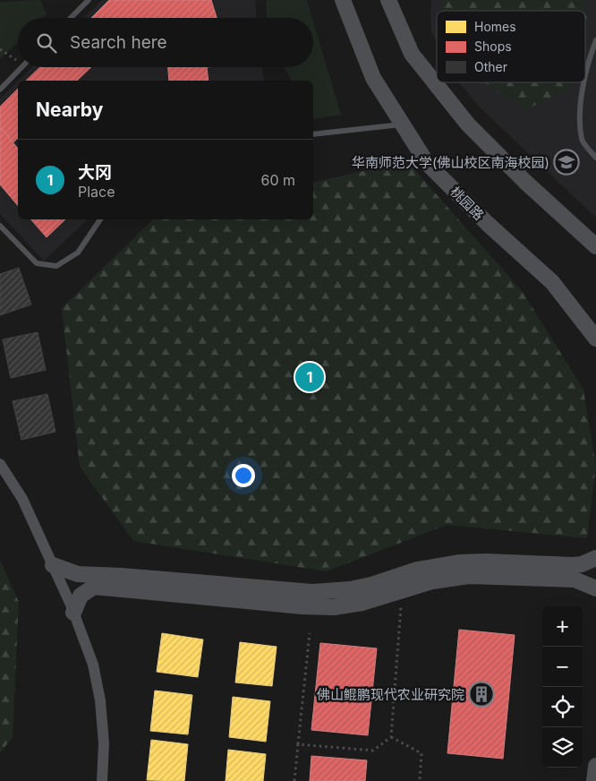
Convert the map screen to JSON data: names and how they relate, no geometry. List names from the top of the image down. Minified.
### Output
{"streets":{"street":["桃园路"]},"places":{"school or university":["华南师范大学(佛山校区南海校园)"],"building":["佛山鲲鹏现代农业研究院"]},"legend":["Homes","Shops","Other"],"page":{"search":"Search here","heading":"Nearby","list":[{"mark":"1","name":"大冈","note":"Place","value":"60 m"}],"pins":"1","map_buttons":["+","−"]}}
